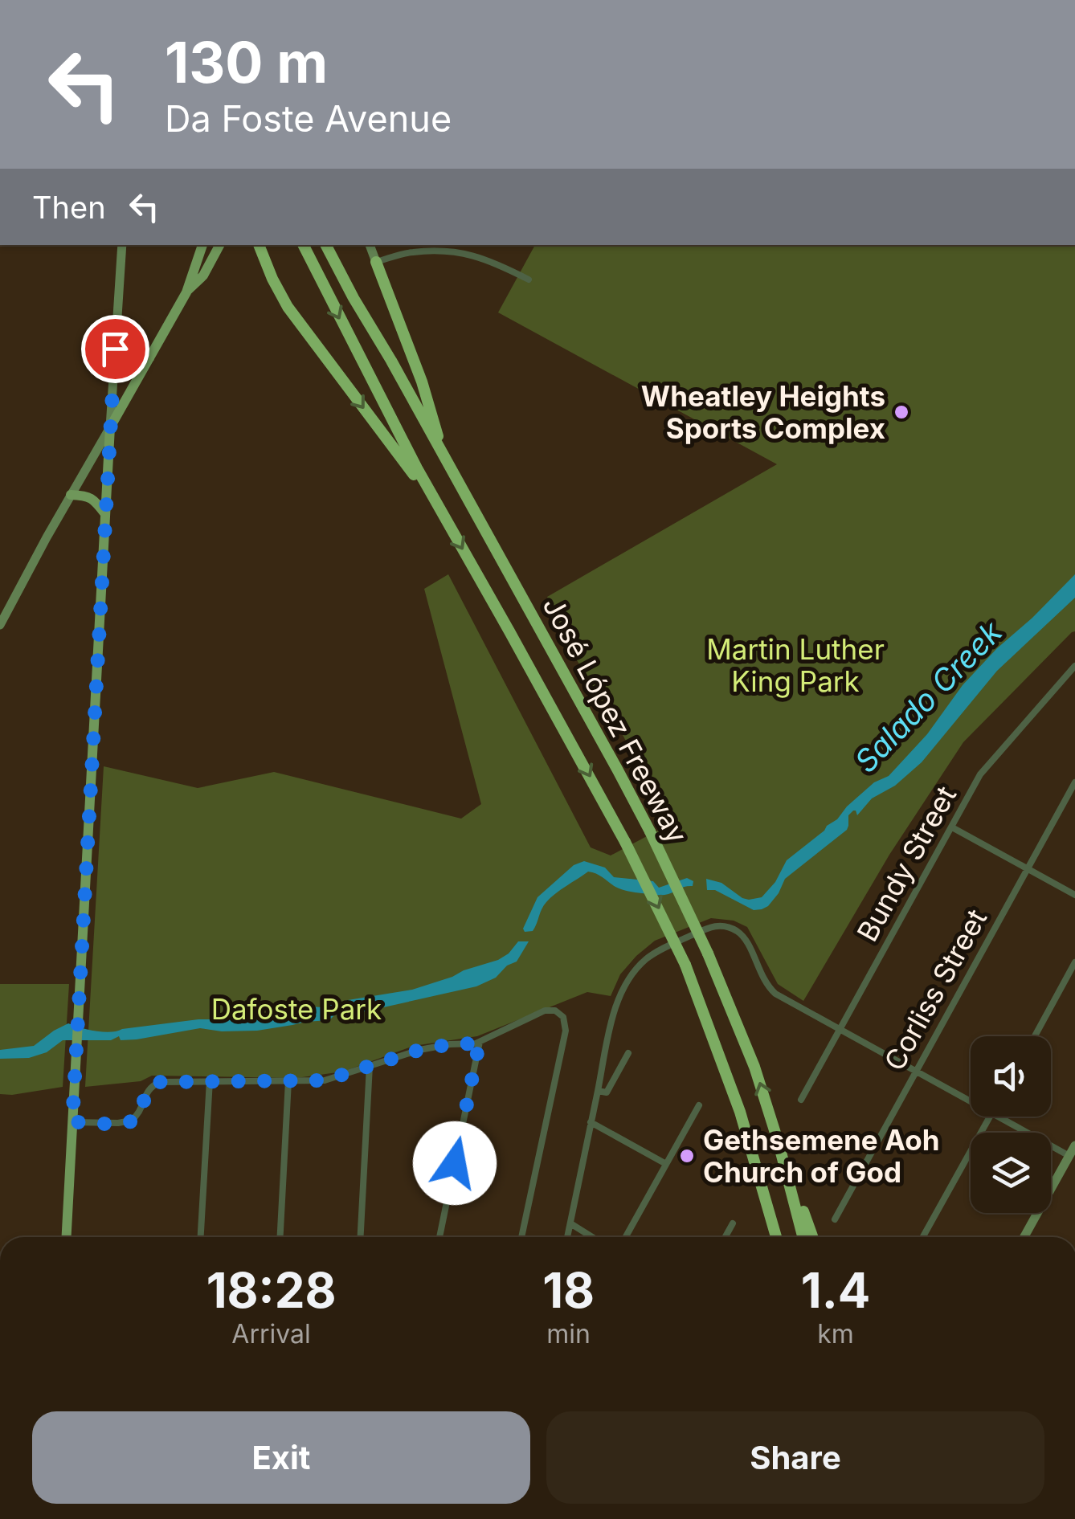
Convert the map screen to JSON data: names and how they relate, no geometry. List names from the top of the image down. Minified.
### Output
{"streets":{"highway":["José López Freeway"],"street":["Bundy Street","Corliss Street"]},"water":["Salado Creek"],"parks":["Martin Luther King Park","Dafoste Park"],"places":["Wheatley Heights Sports Complex","Gethsemene Aoh Church of God"],"page":{"turn":["130 m","Da Foste Avenue"],"then":"Then","eta":["18:28","Arrival","18","min","1.4","km"],"buttons":["Exit","Share"]}}
